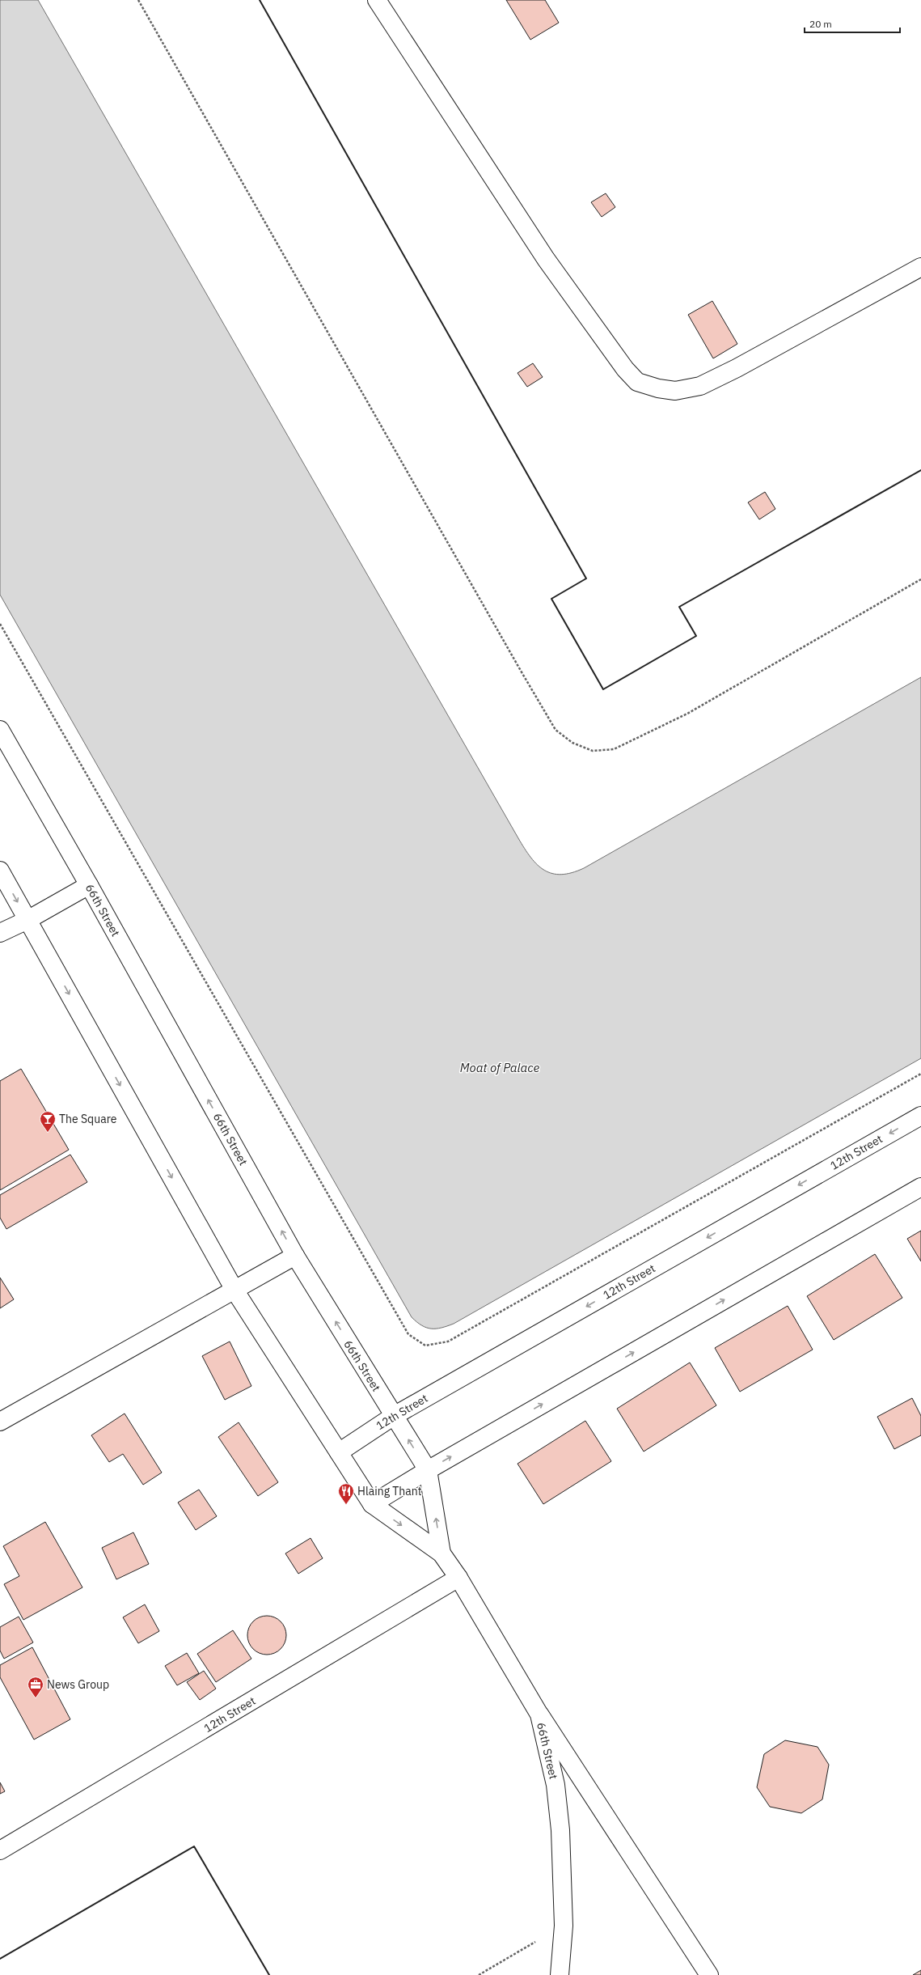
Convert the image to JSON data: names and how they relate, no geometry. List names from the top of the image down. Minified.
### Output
{"streets":{"main road":["66th Street","12th Street"]},"crossings":[["66th Street","12th Street"]],"water":["Moat of Palace"],"places":{"bar":["The Square"],"restaurant":["Hlaing Thant"],"office":["News Group"]},"scale_bar":"20 m"}
